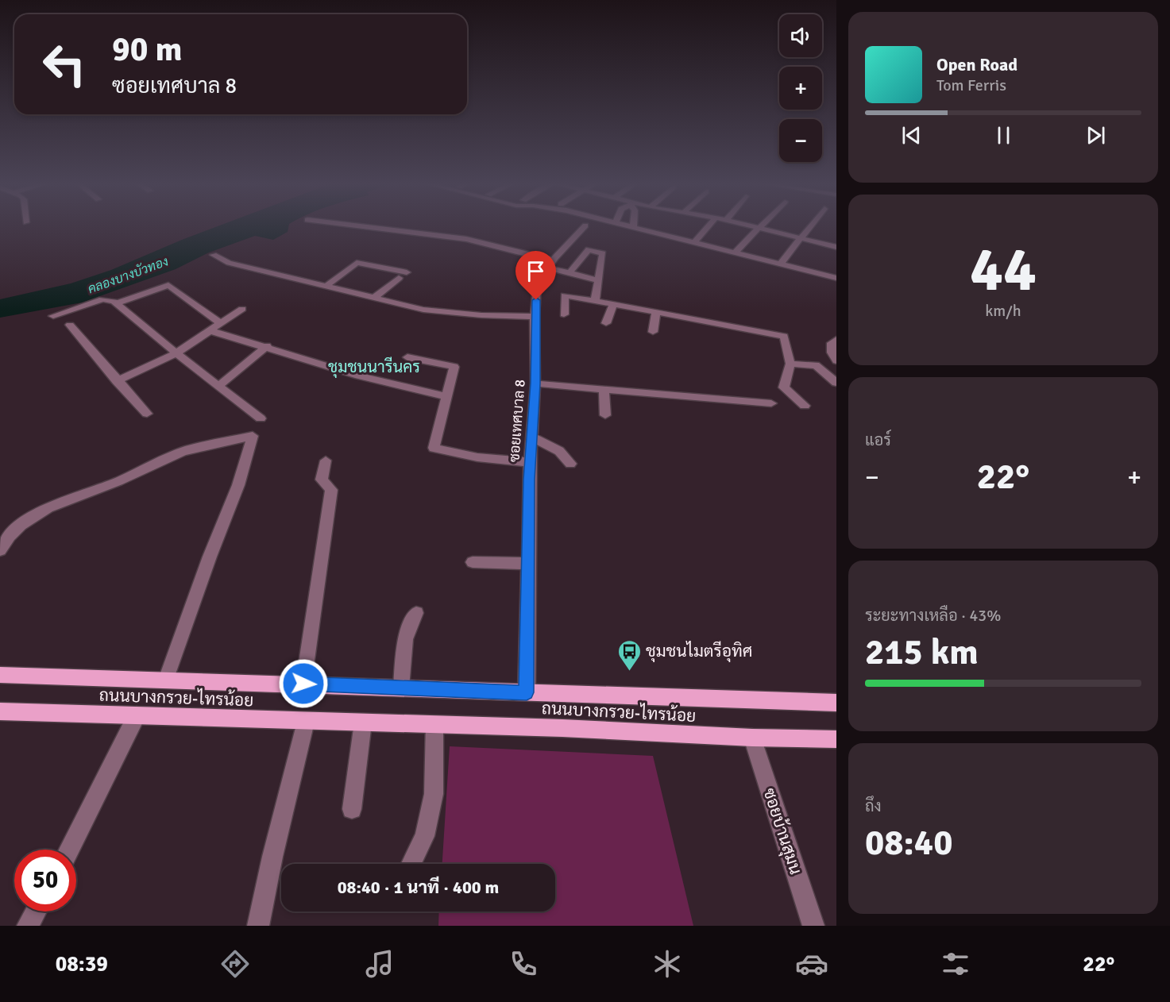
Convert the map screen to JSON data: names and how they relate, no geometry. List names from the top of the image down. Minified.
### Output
{"streets":{"main road":["ถนนบางกรวย-ไทรน้อย"],"street":["ซอยเทศบาล 8","ซอยบ้านสุมน"]},"crossings":[["ซอยเทศบาล 8","ถนนบางกรวย-ไทรน้อย"],["ถนนบางกรวย-ไทรน้อย","ซอยบ้านสุมน"]],"districts":["ชุมชนนารีนคร"],"water":["คลองบางบัวทอง"],"places":{"bus stop":["ชุมชนไมตรีอุทิศ"]},"page":{"map_buttons":["+","−"],"turn":["90 m","ซอยเทศบาล 8"],"song":["Open Road","Tom Ferris"],"tile":[["44","km/h"],"แอร์",["ระยะทางเหลือ · 43%","215 km"],["ถึง","08:40"]],"heat":["−","22°","+"],"limit":"50","trip":"08:40 · 1 นาที · 400 m","tabs":["08:39","22°"]}}
